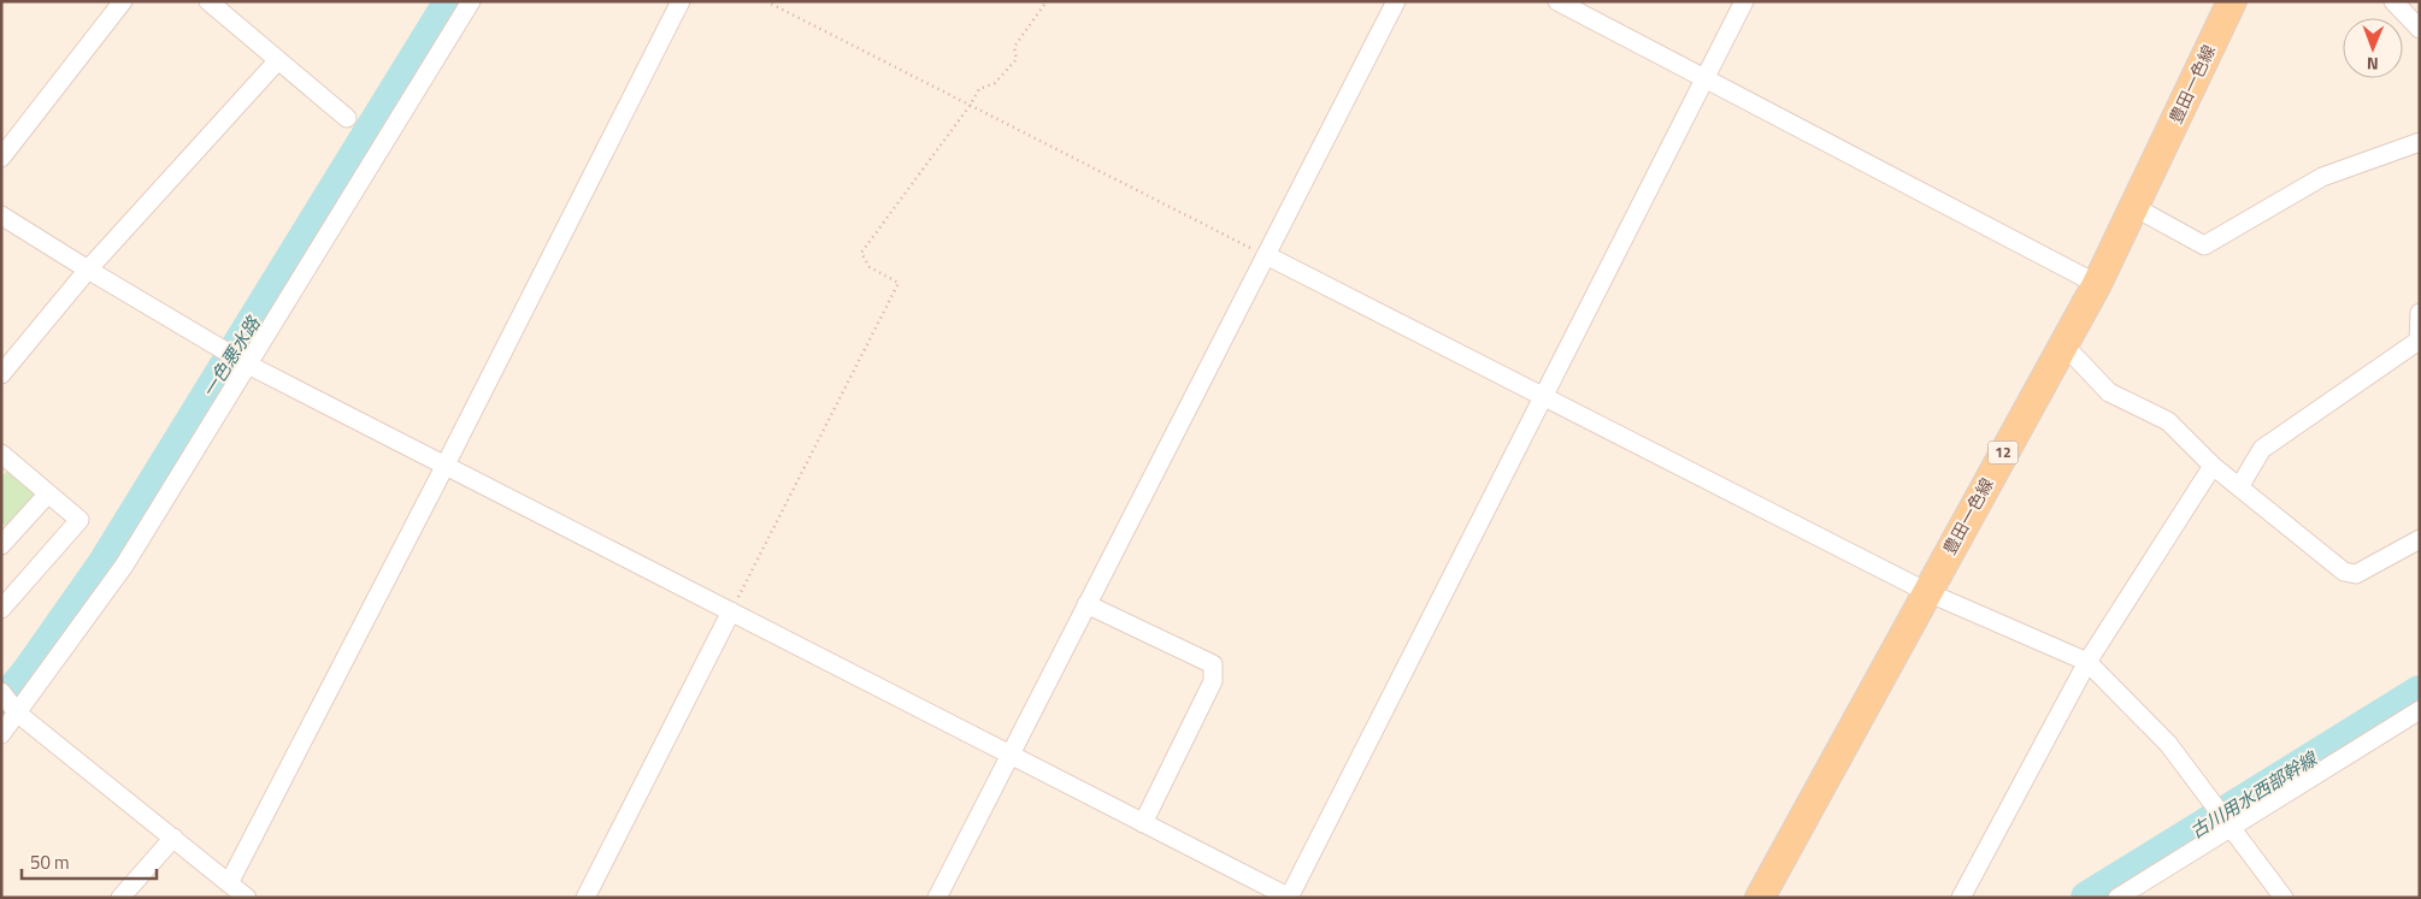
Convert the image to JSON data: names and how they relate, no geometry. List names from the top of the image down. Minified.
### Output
{"streets":{"main road":["豊田一色線","12"]},"water":["一色悪水路","古川用水西部幹線"],"scale_bar":"50 m","north":"bottom"}
